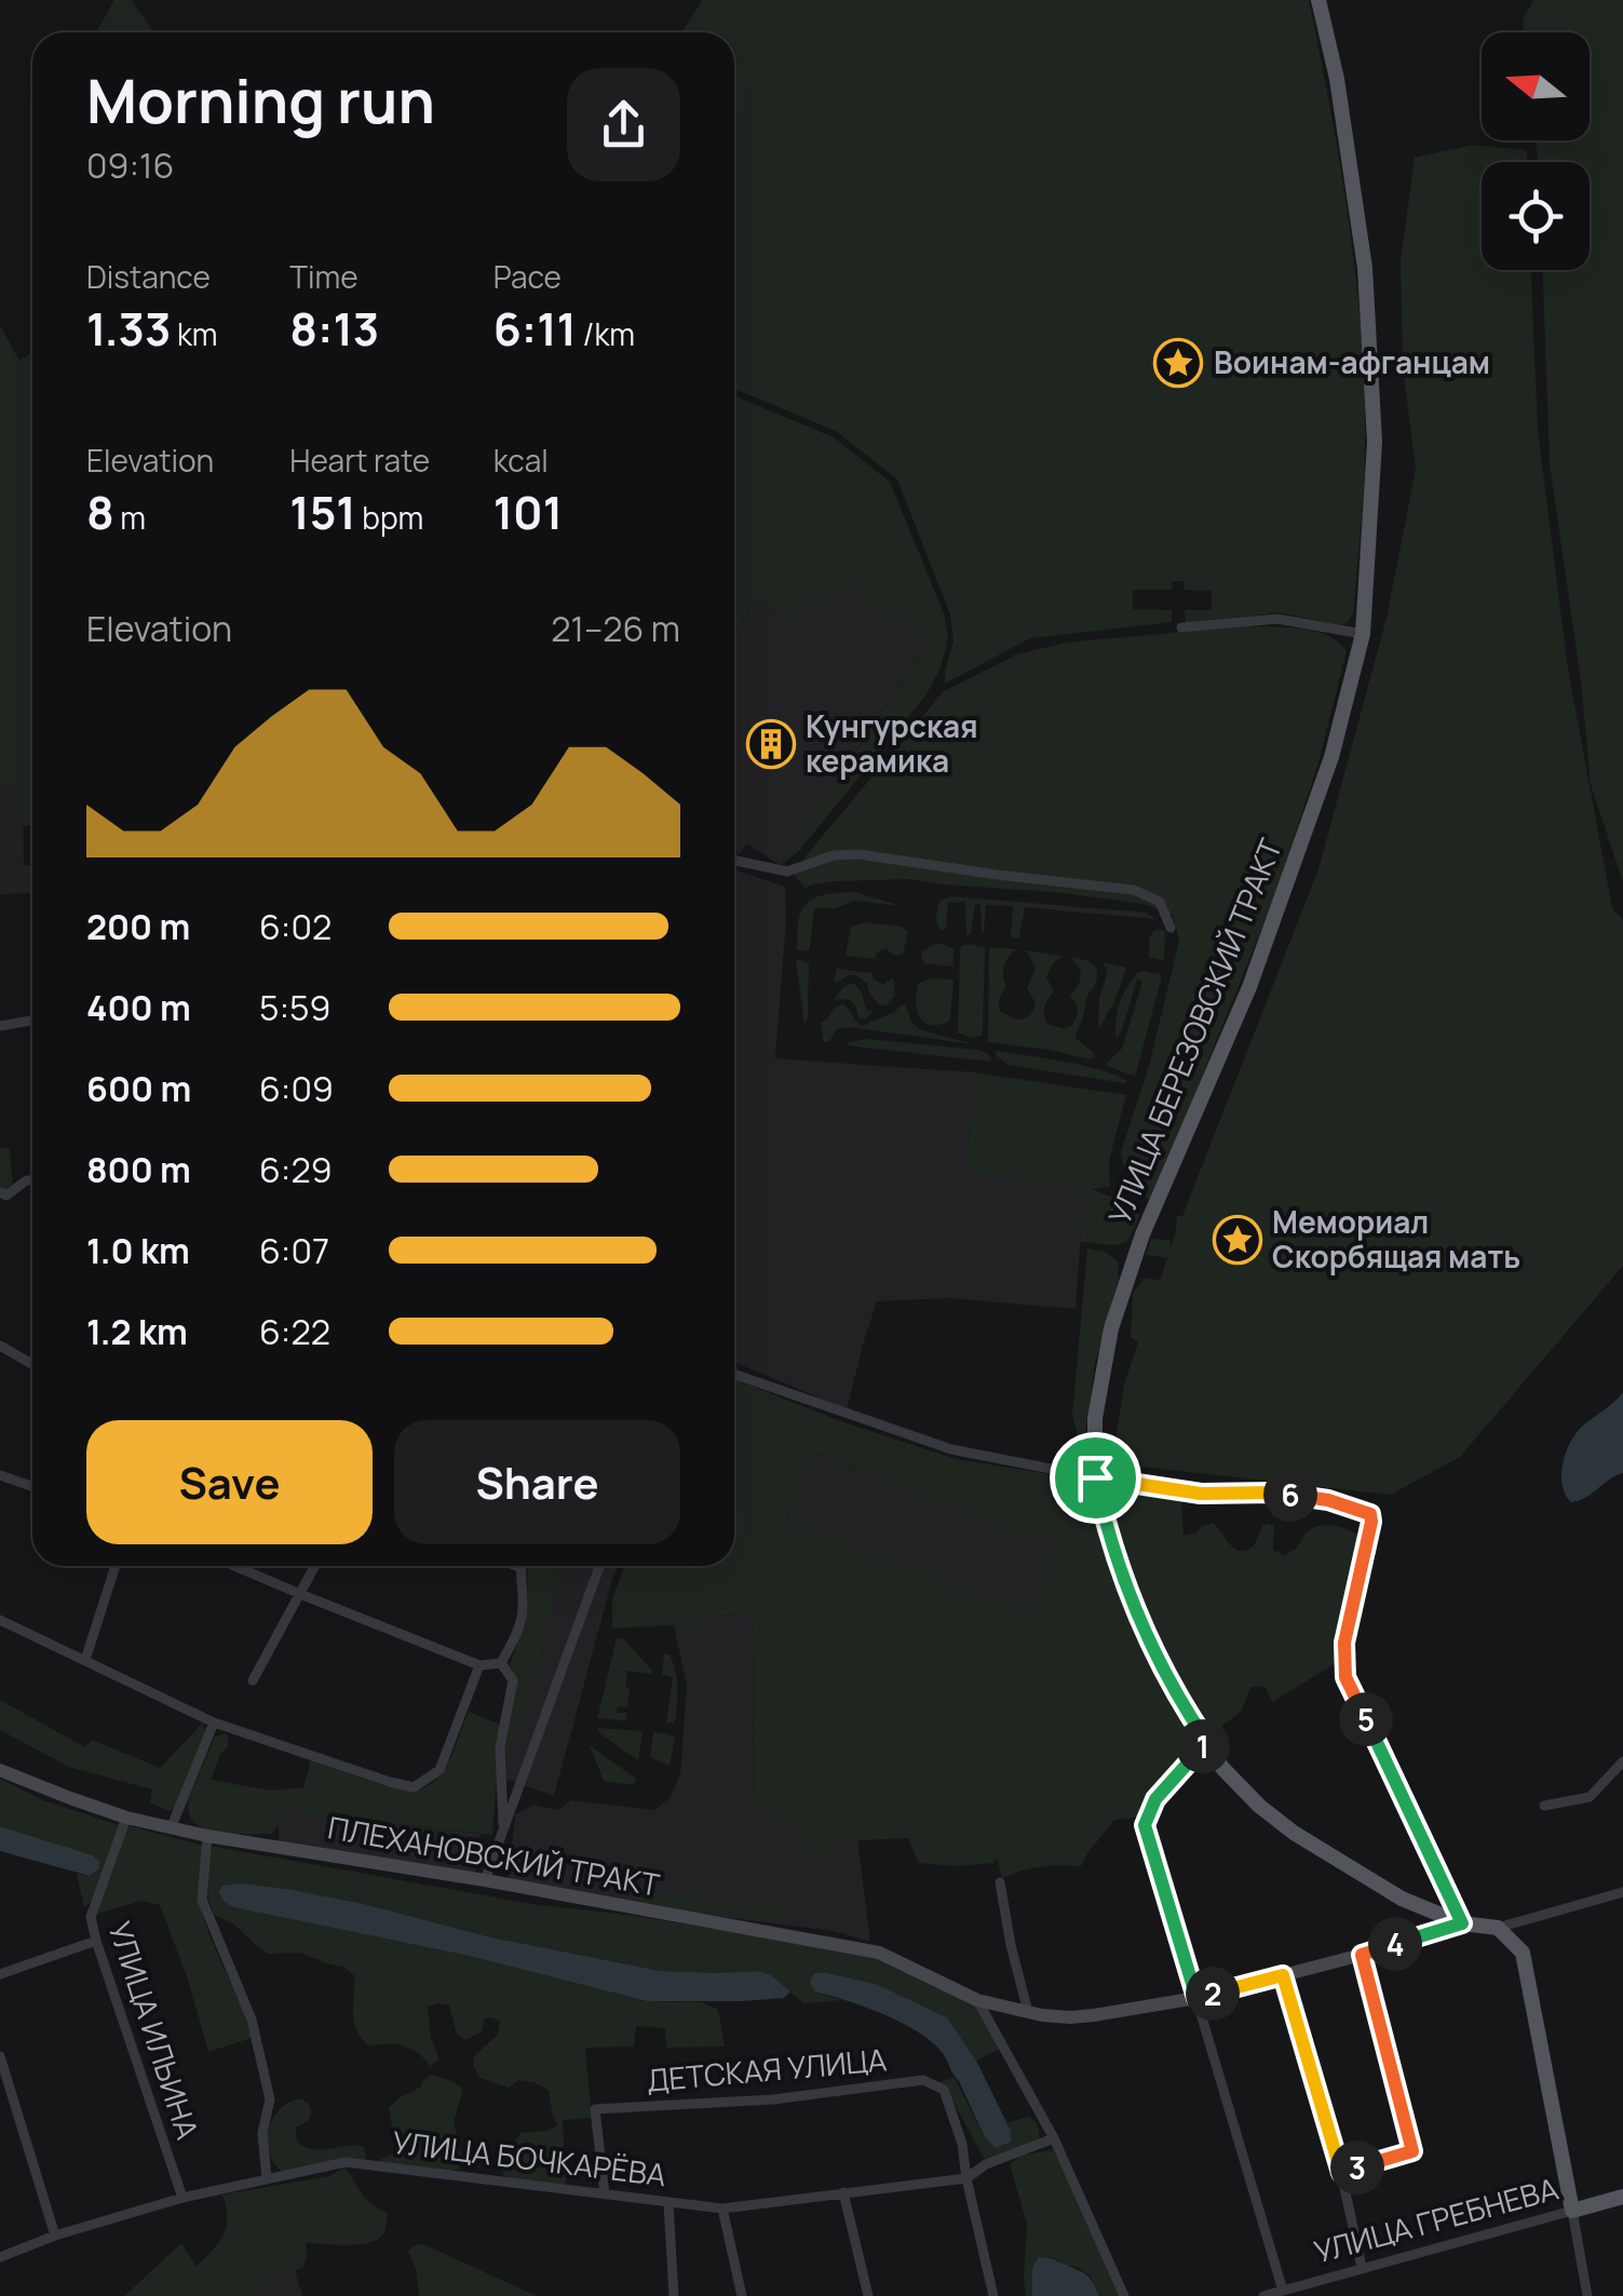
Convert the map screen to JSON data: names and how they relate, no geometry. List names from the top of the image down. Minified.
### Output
{"streets":{"main road":["УЛИЦА БЕРЕЗОВСКИЙ ТРАКТ","УЛИЦА ГРЕБНЕВА"],"street":["ПЛЕХАНОВСКИЙ ТРАКТ","УЛИЦА ИЛЬИНА","ДЕТСКАЯ УЛИЦА","УЛИЦА БОЧКАРЁВА"]},"crossings":[["ПЛЕХАНОВСКИЙ ТРАКТ","УЛИЦА ИЛЬИНА"],["УЛИЦА ИЛЬИНА","УЛИЦА БОЧКАРЁВА"],["ДЕТСКАЯ УЛИЦА","УЛИЦА БОЧКАРЁВА"]],"places":{"place":["Воинам-афганцам","Мемориал Скорбящая мать"],"building":["Кунгурская керамика"]},"north":"left","page":{"heading":["Morning run","09:16"],"stats":[["Distance","1.33 km"],["Time","8:13"],["Pace","6:11 /km"],["Elevation","8 m"],["Heart rate","151 bpm"],["kcal","101"]],"chart":["Elevation","21–26 m"],"list":[{"name":"200 m","note":"6:02"},{"name":"400 m","note":"5:59"},{"name":"600 m","note":"6:09"},{"name":"800 m","note":"6:29"},{"name":"1.0 km","note":"6:07"},{"name":"1.2 km","note":"6:22"}],"buttons":["Save","Share"],"pins":["6","5","1","4","2","3"]}}
